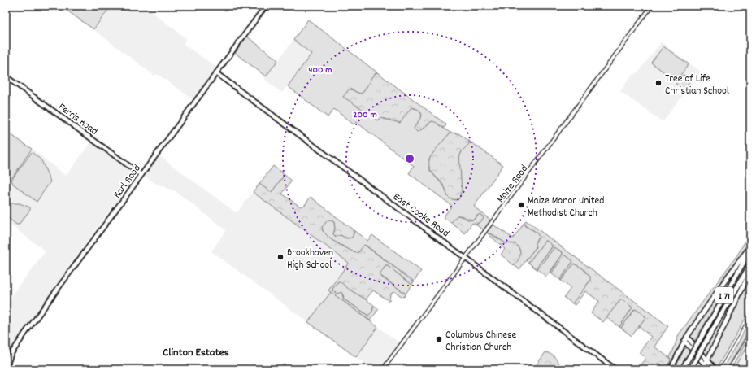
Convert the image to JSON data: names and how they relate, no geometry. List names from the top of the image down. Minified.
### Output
{"streets":{"highway":["I 71"],"main road":["Ferris Road","Karl Road","East Cooke Road"],"street":["Maize Road"]},"crossings":[["Ferris Road","Karl Road"],["Karl Road","East Cooke Road"],["Maize Road","East Cooke Road"]],"districts":["Clinton Estates"],"places":["Tree of Life Christian School","Maize Manor United Methodist Church","Brookhaven High School","Columbus Chinese Christian Church"],"rings":["400 m","200 m"]}
